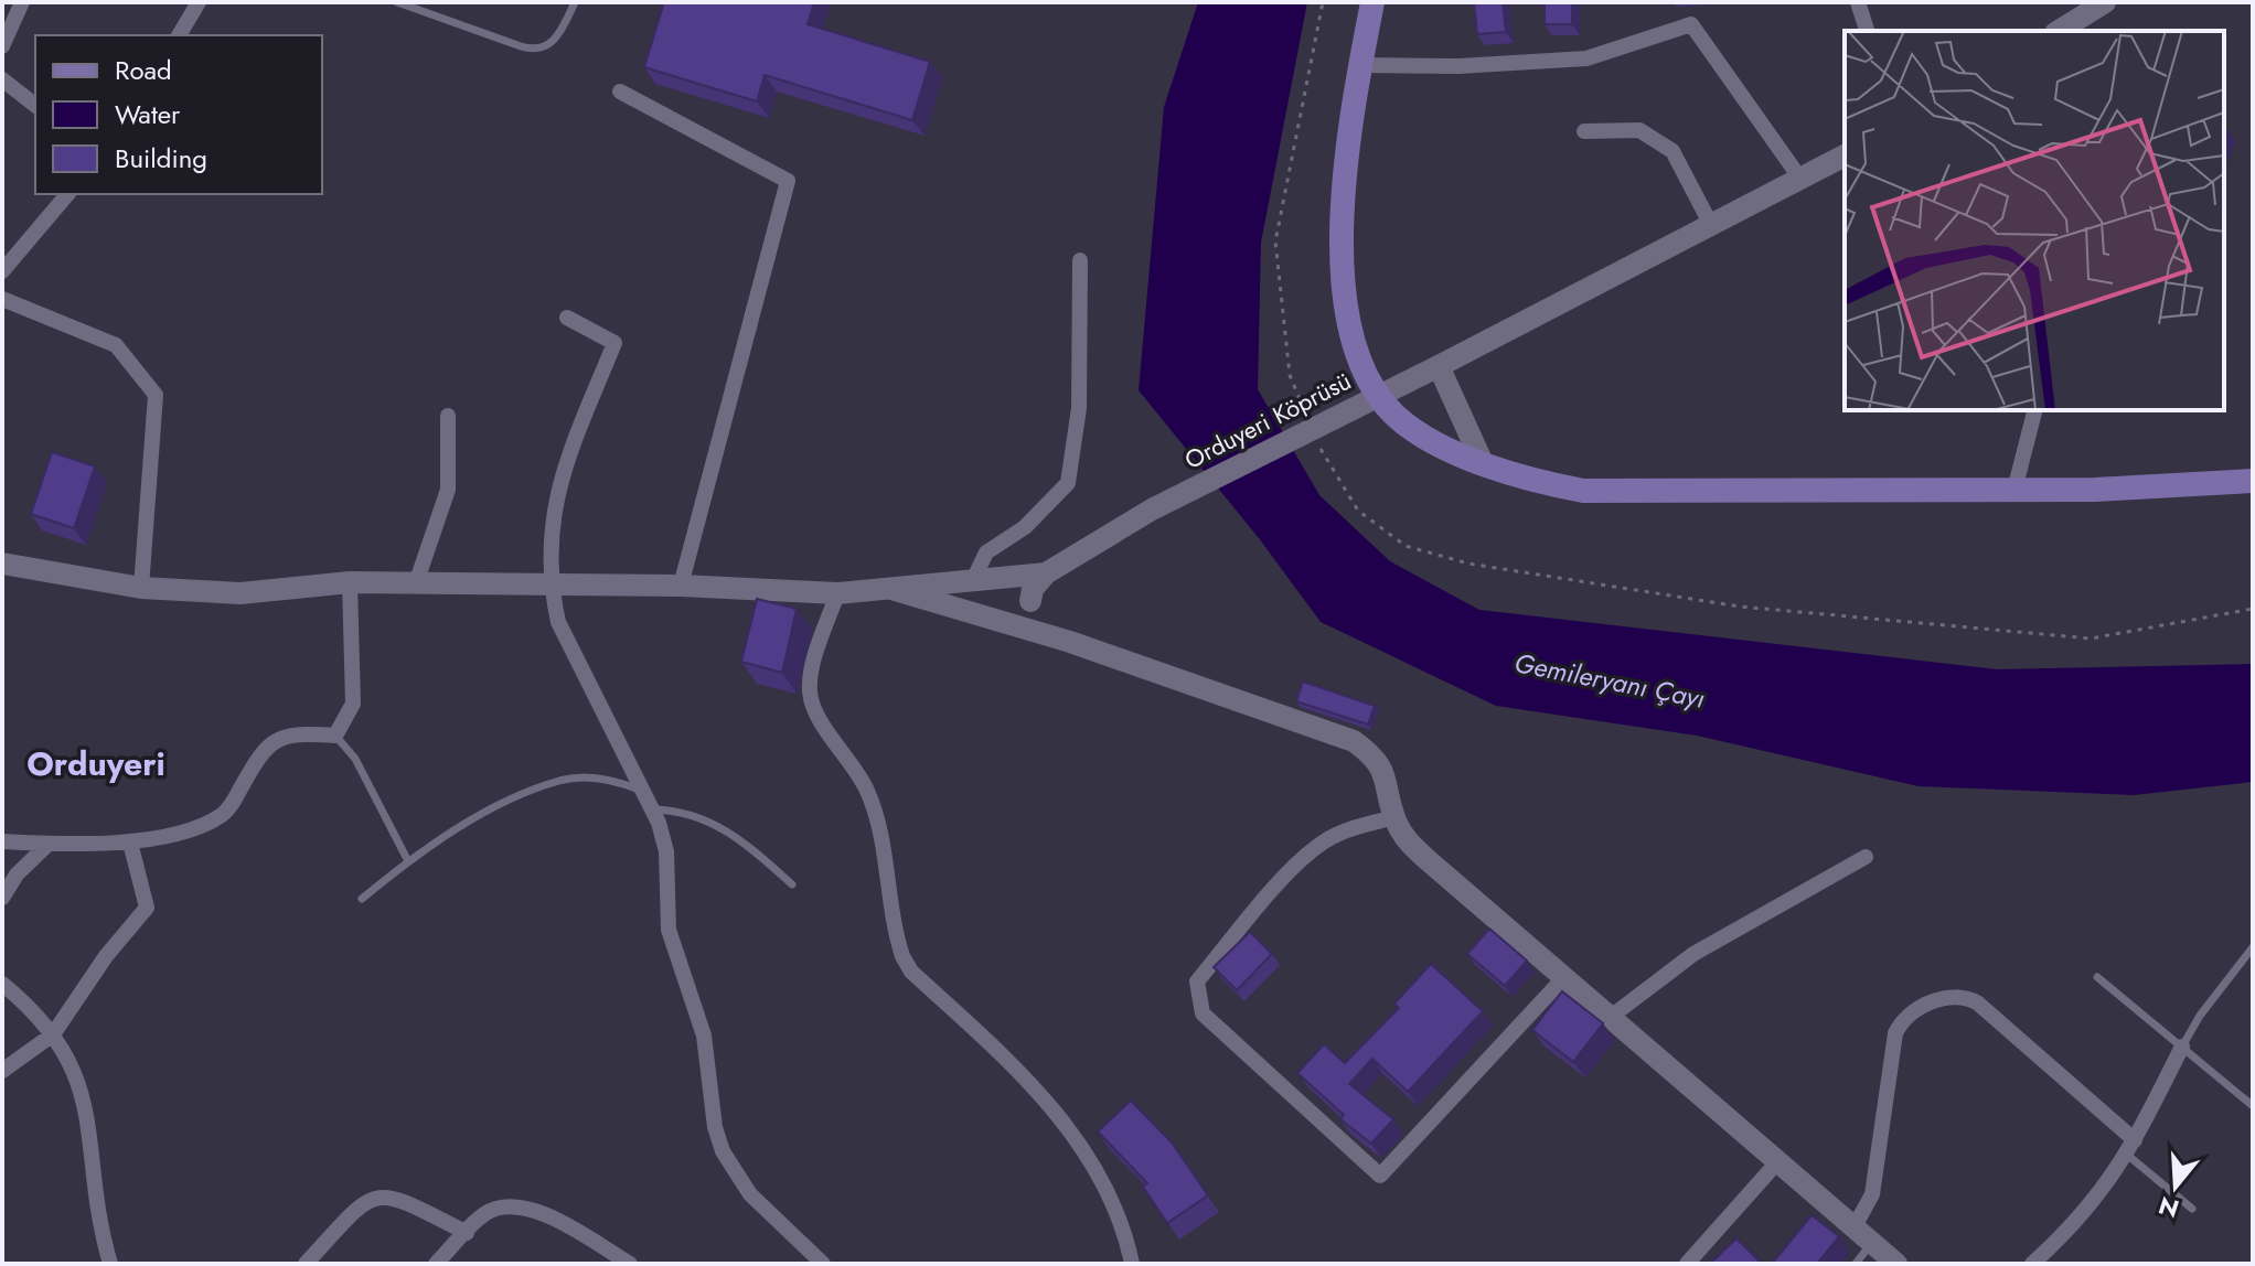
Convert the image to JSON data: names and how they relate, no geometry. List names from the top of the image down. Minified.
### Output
{"streets":{"street":["Orduyeri Köprüsü"]},"districts":["Orduyeri"],"water":["Gemileryanı Çayı"],"legend":["Road","Water","Building"],"north":"bottom"}
